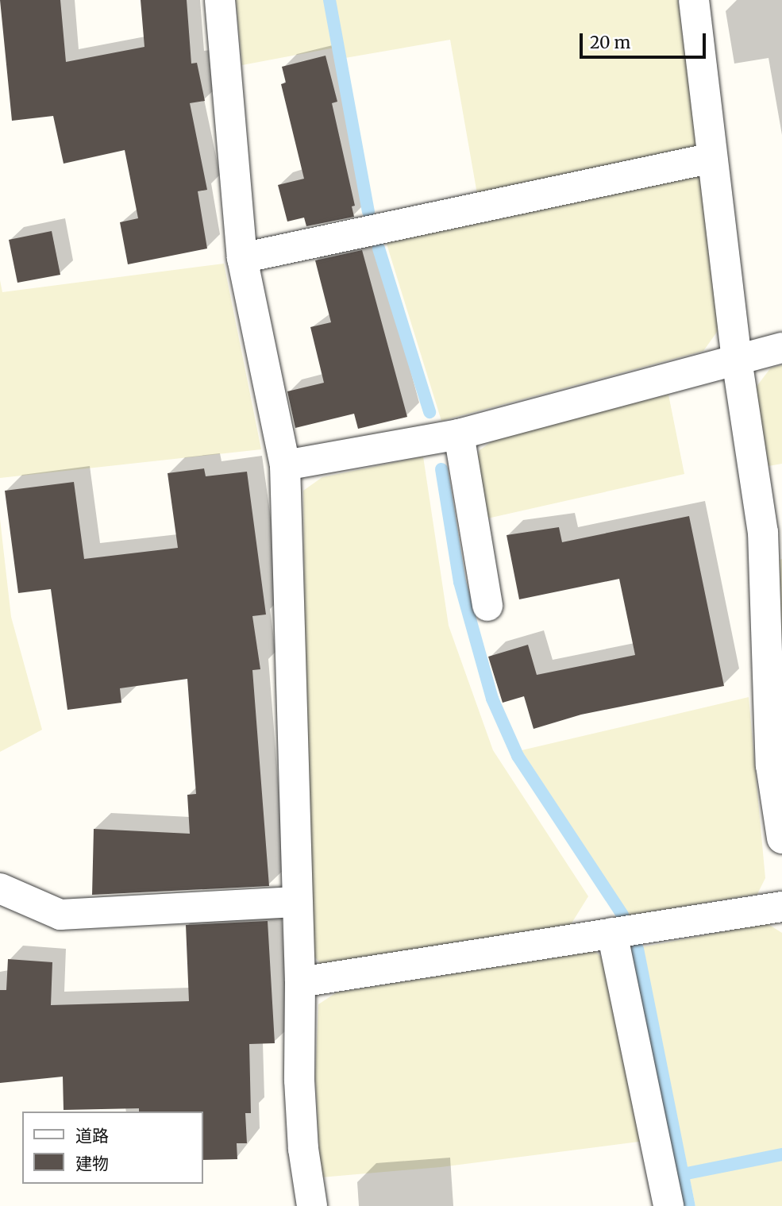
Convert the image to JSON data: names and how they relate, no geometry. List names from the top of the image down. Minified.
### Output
{"legend":["道路","建物"],"scale_bar":"20 m"}
